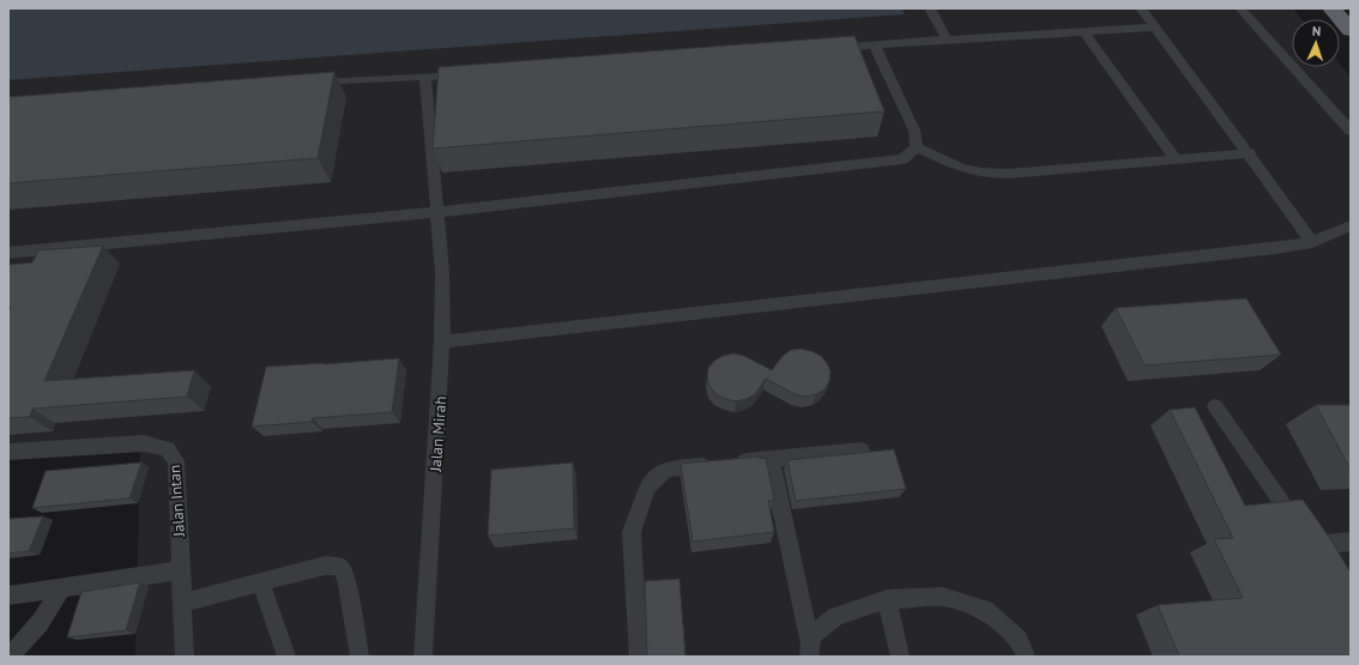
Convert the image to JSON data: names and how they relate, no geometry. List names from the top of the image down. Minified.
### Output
{"streets":{"lane":["Jalan Mirah","Jalan Intan"]},"north":"top"}
